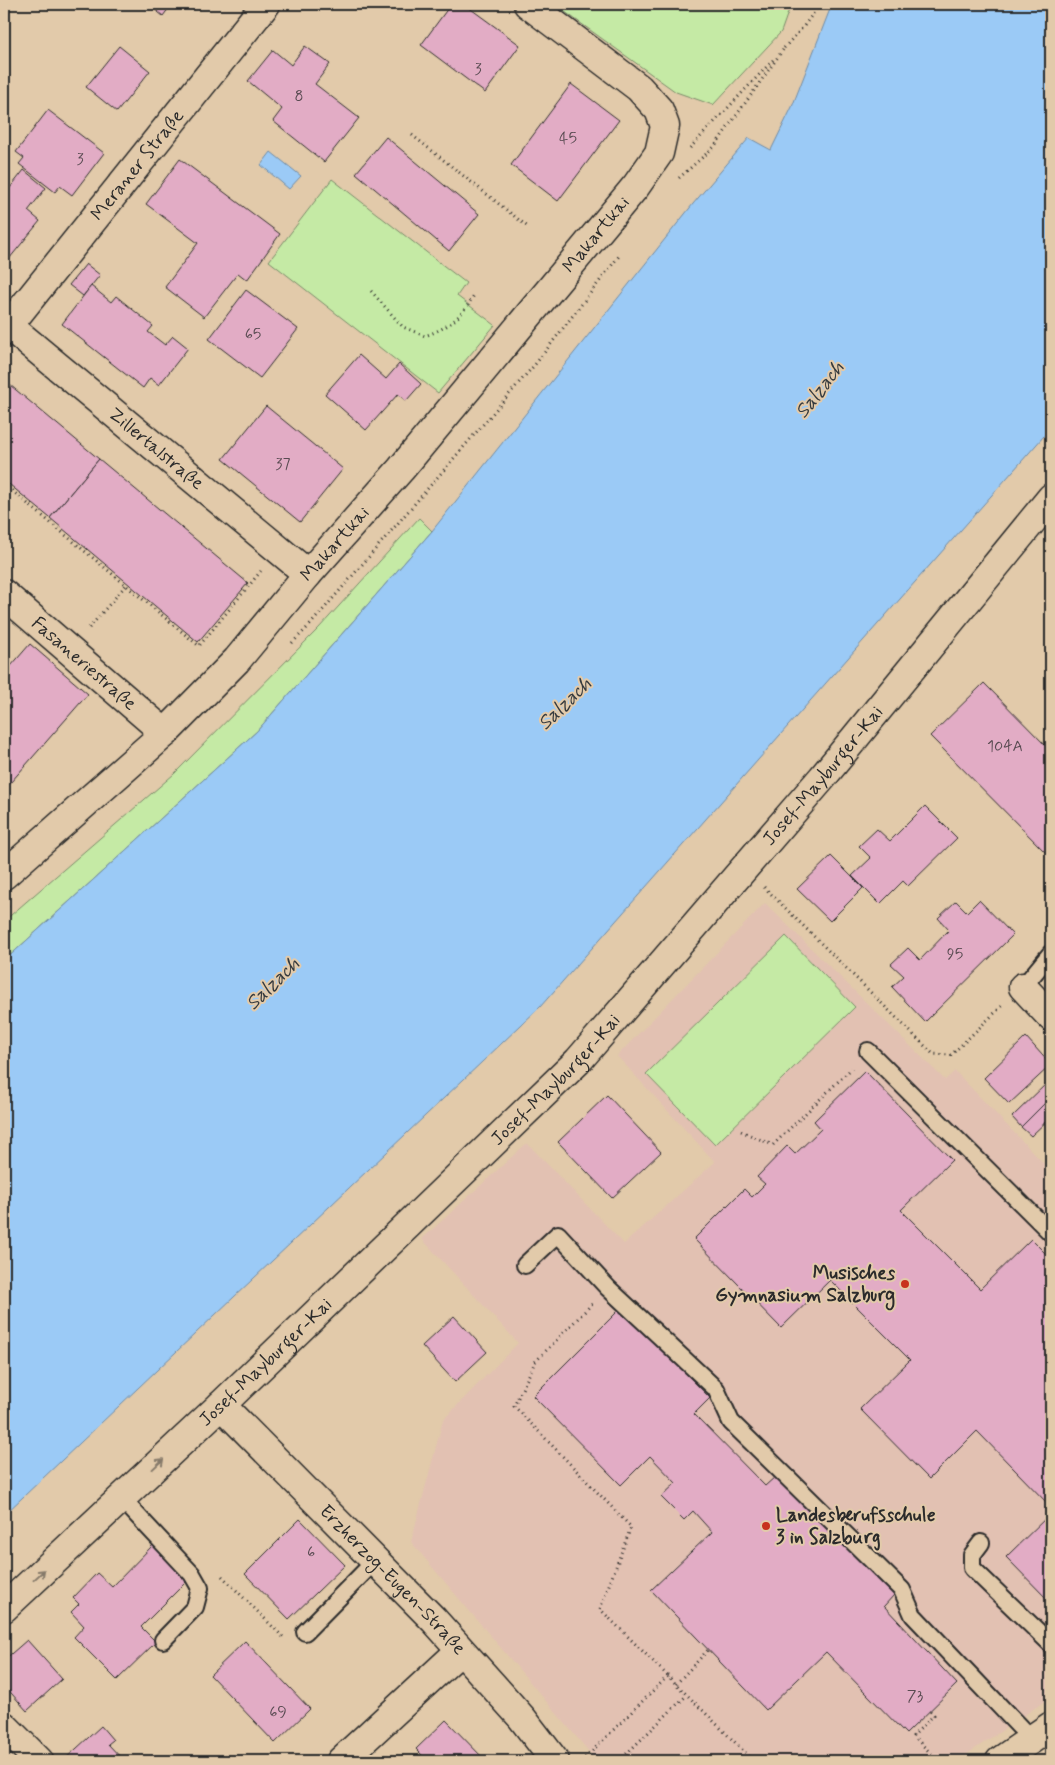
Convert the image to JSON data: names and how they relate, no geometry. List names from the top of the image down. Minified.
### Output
{"streets":{"street":["Meraner Straße","Makartkai","Zillertalstraße","Fasaneriestraße","Josef-Mayburger-Kai","Erzherzog-Eugen-Straße"]},"crossings":[["Meraner Straße","Zillertalstraße"],["Makartkai","Zillertalstraße"],["Makartkai","Fasaneriestraße"],["Josef-Mayburger-Kai","Erzherzog-Eugen-Straße"]],"water":["Salzach"],"places":["Musisches Gymnasium Salzburg","Landesberufsschule 3 in Salzburg"],"house_numbers":["3","8","45","3","65","37","104A","95","6","73","69"]}
